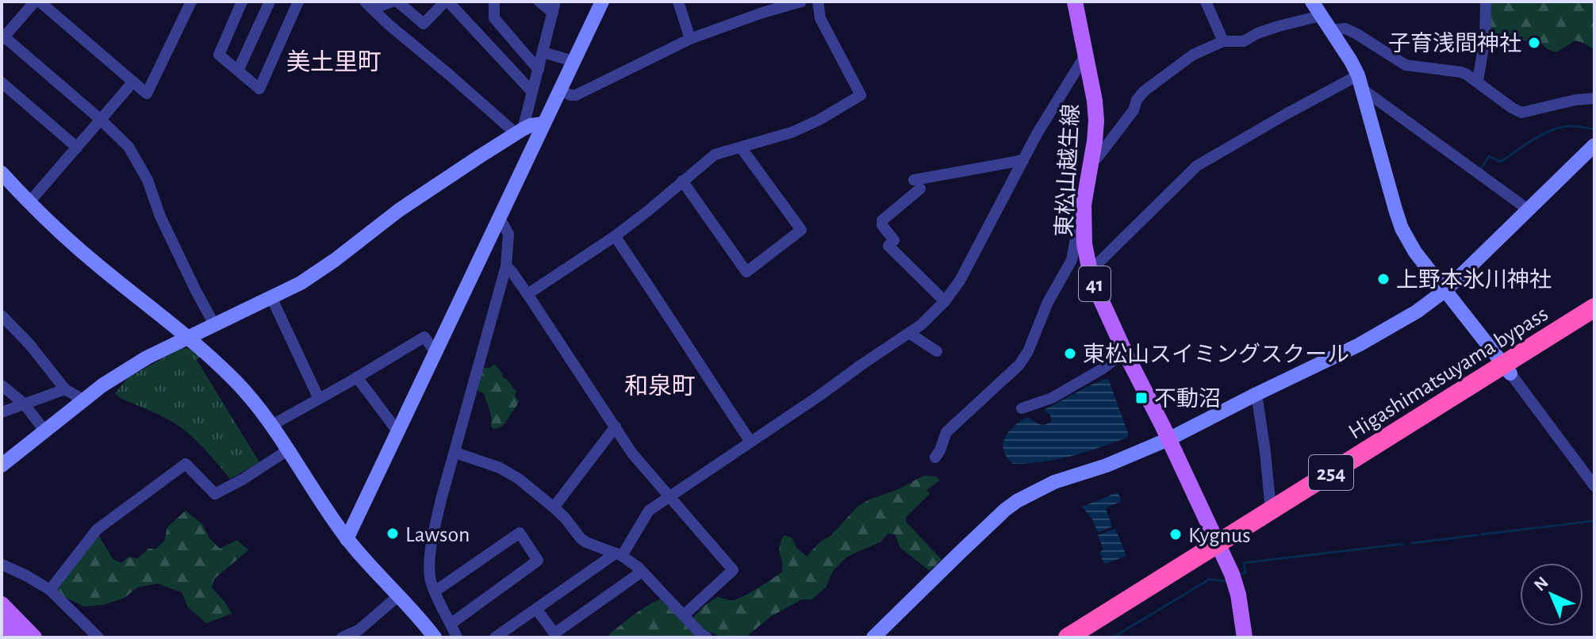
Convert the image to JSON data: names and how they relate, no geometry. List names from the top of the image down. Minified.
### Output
{"streets":{"highway":["Higashimatsuyama bypass","254"],"main road":["東松山越生線","41"]},"crossings":[["東松山越生線","41"],["東松山越生線","Higashimatsuyama bypass"],["41","Higashimatsuyama bypass"]],"districts":["美土里町","和泉町"],"places":{"other":["子育浅間神社","上野本氷川神社","東松山スイミングスクール","Lawson","Kygnus"],"transit":["不動沼"]},"north":"top left"}
